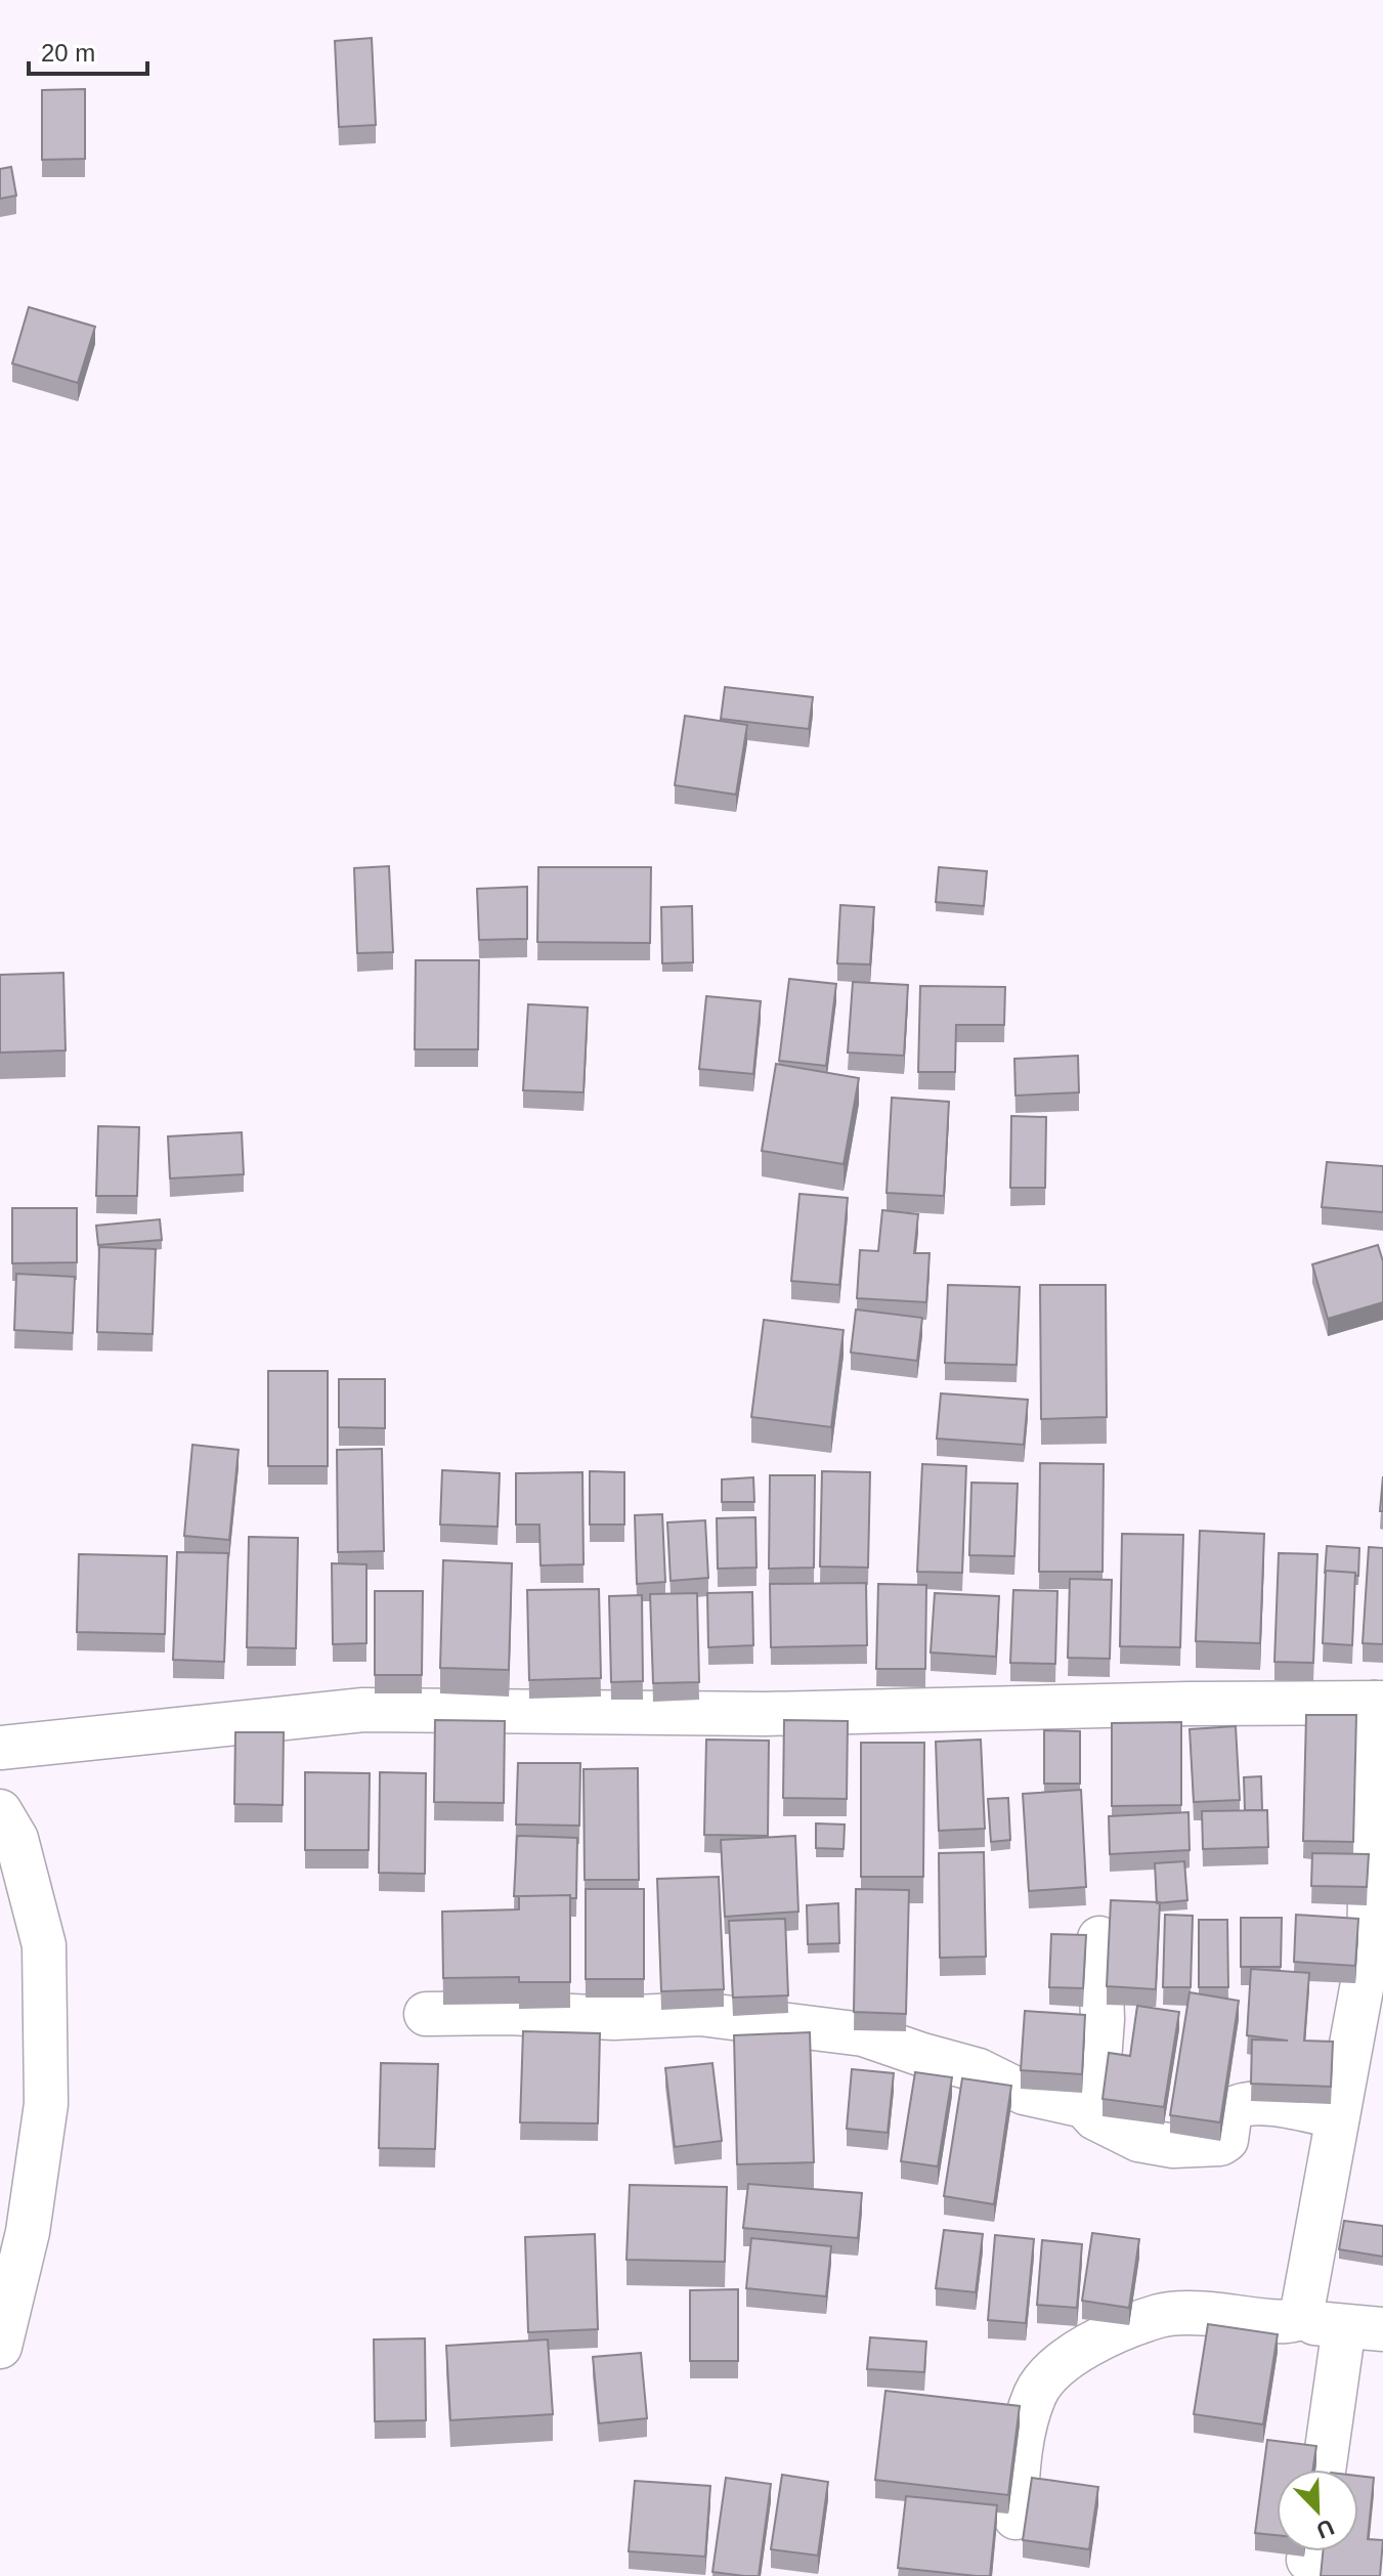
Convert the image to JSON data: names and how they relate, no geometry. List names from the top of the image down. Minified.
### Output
{"scale_bar":"20 m","north":"bottom right"}
